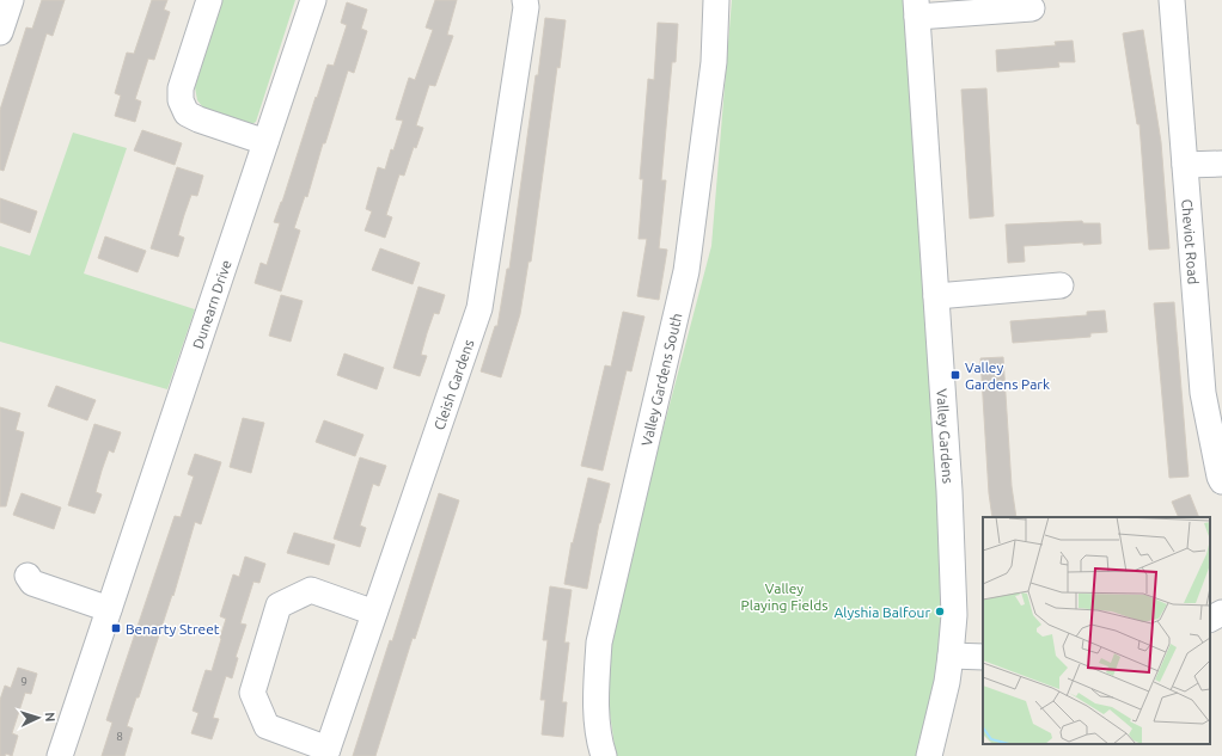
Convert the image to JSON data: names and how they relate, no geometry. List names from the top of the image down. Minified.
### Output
{"streets":{"street":["Cheviot Road","Dunearn Drive","Valley Gardens South","Cleish Gardens","Valley Gardens"]},"parks":["Valley Playing Fields"],"places":{"transit":["Valley Gardens Park","Benarty Street"],"other":["Alyshia Balfour"]},"house_numbers":["9","8"],"north":"right"}
